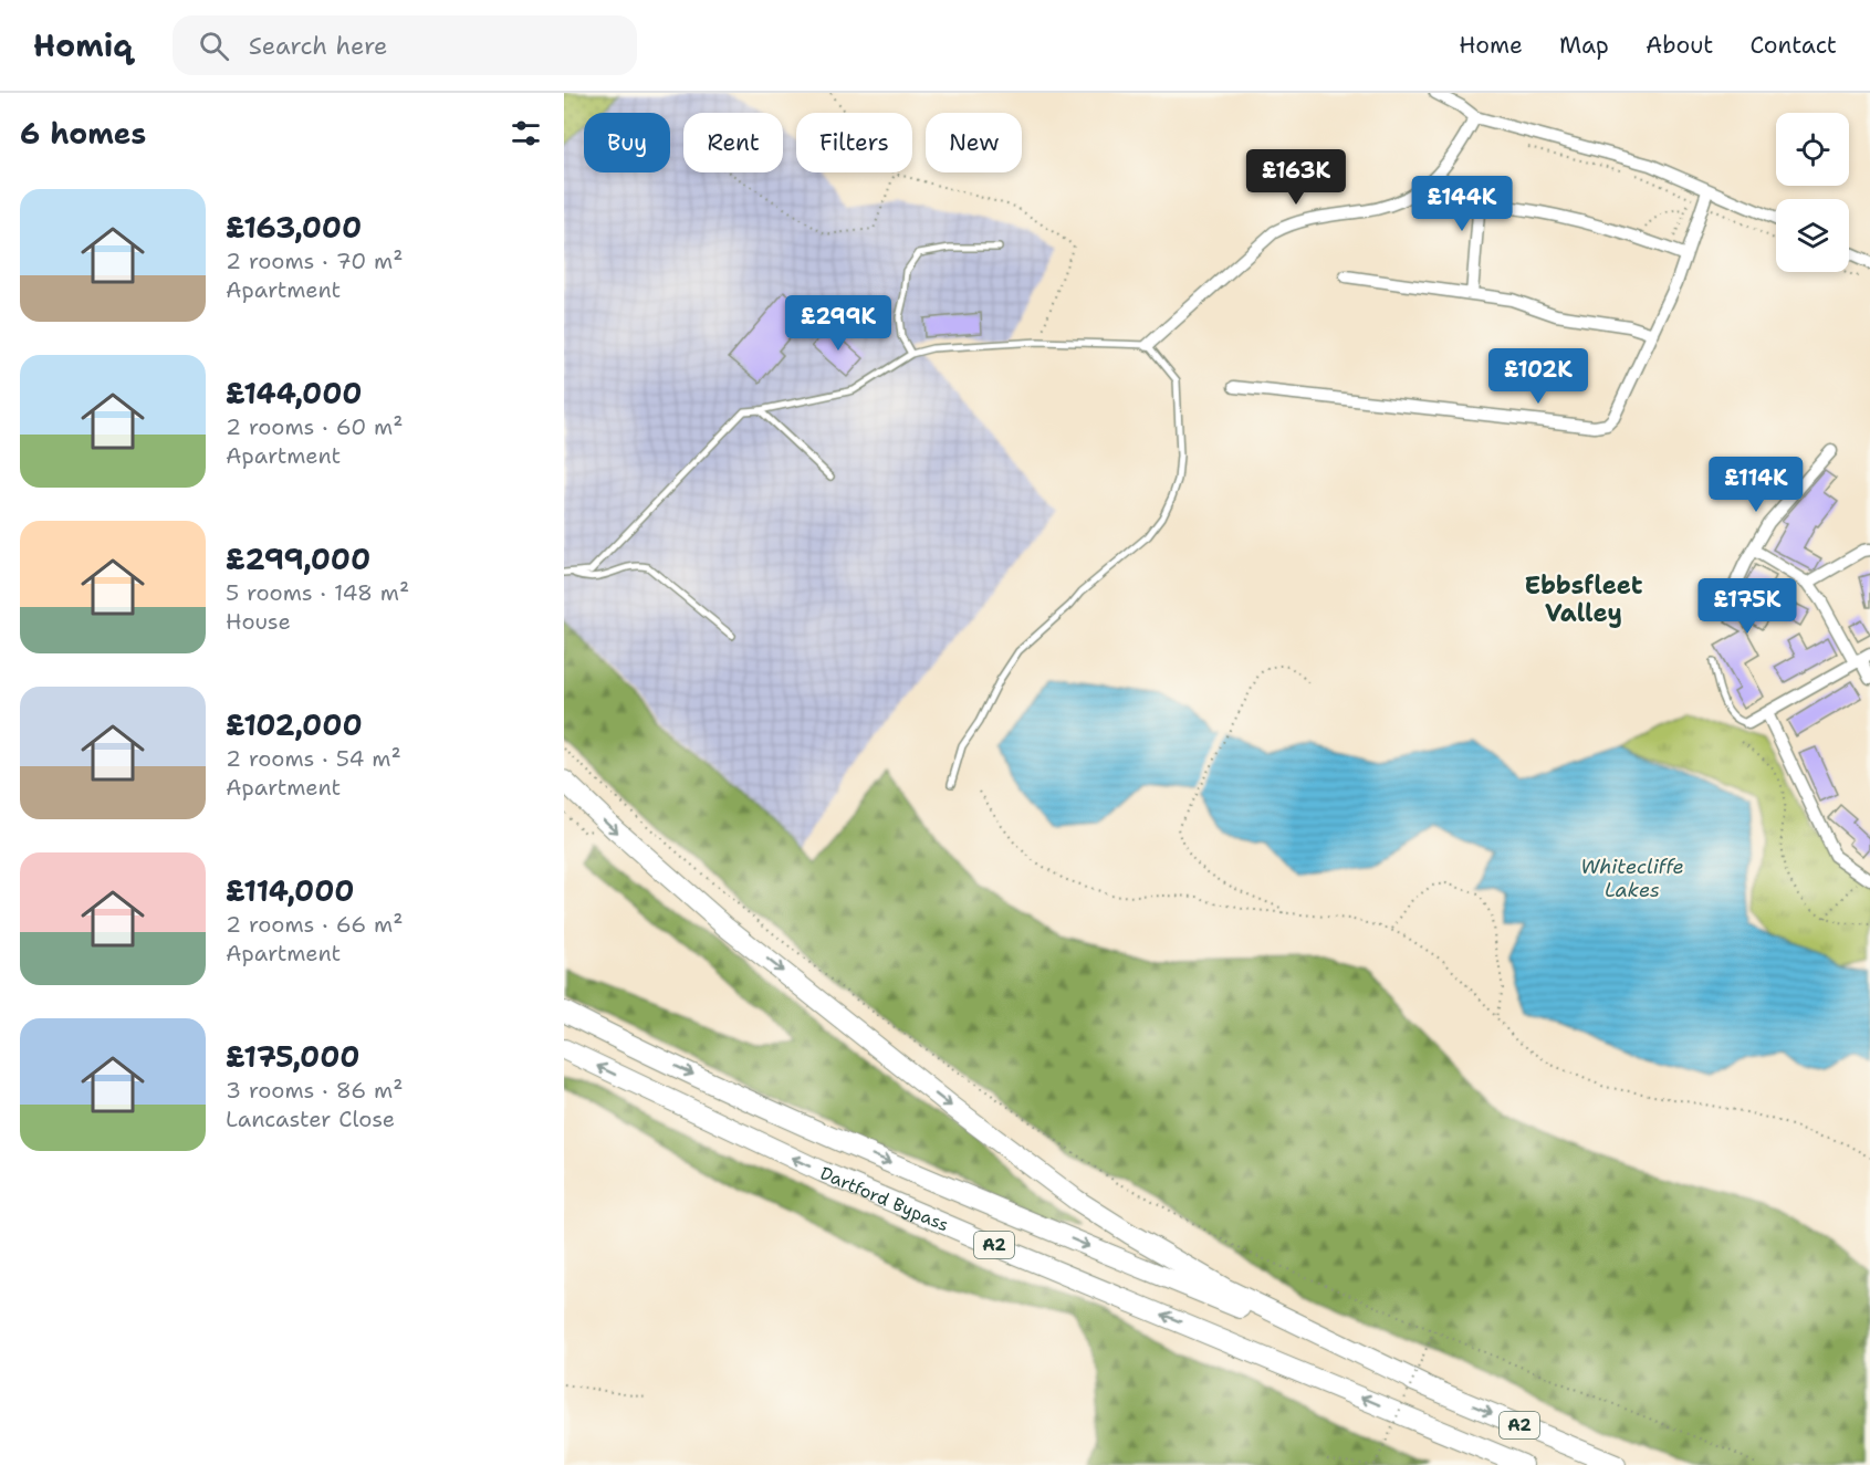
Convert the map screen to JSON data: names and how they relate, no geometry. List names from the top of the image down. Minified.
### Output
{"streets":{"highway":["Dartford Bypass","A2"]},"crossings":[["Dartford Bypass","A2"]],"districts":["Ebbsfleet Valley"],"water":["Whitecliffe Lakes"],"page":{"header":"Homiq","search":"Search here","nav":["Home","Map","About","Contact"],"heading":"6 homes","chip":["Buy","Rent","Filters","New"],"price":["£163K","£144K","£299K","£102K","£114K","£175K"],"list":[{"name":"£163,000","note":"2 rooms · 70 m² · Apartment"},{"name":"£144,000","note":"2 rooms · 60 m² · Apartment"},{"name":"£299,000","note":"5 rooms · 148 m² · House"},{"name":"£102,000","note":"2 rooms · 54 m² · Apartment"},{"name":"£114,000","note":"2 rooms · 66 m² · Apartment"},{"name":"£175,000","note":"3 rooms · 86 m² · Lancaster Close"}]}}
